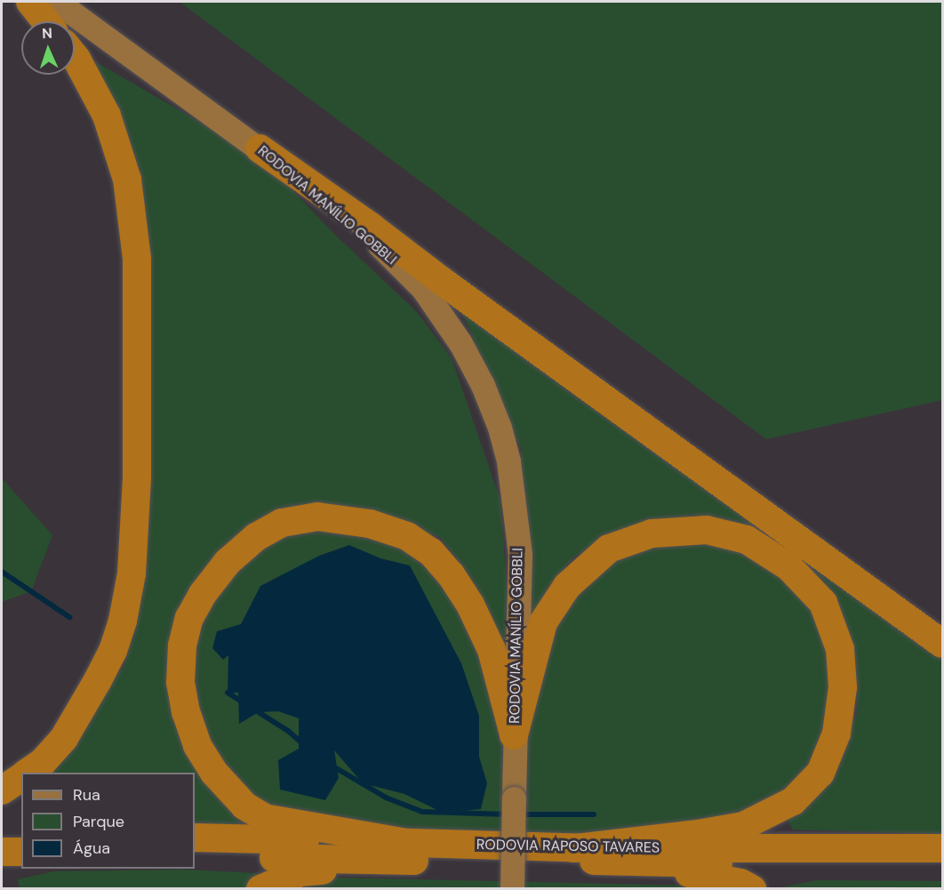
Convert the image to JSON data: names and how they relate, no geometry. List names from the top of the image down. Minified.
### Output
{"streets":{"highway":["RODOVIA RAPOSO TAVARES"],"main road":["RODOVIA MANÍLIO GOBBLI"]},"legend":["Rua","Parque","Água"],"north":"top"}
